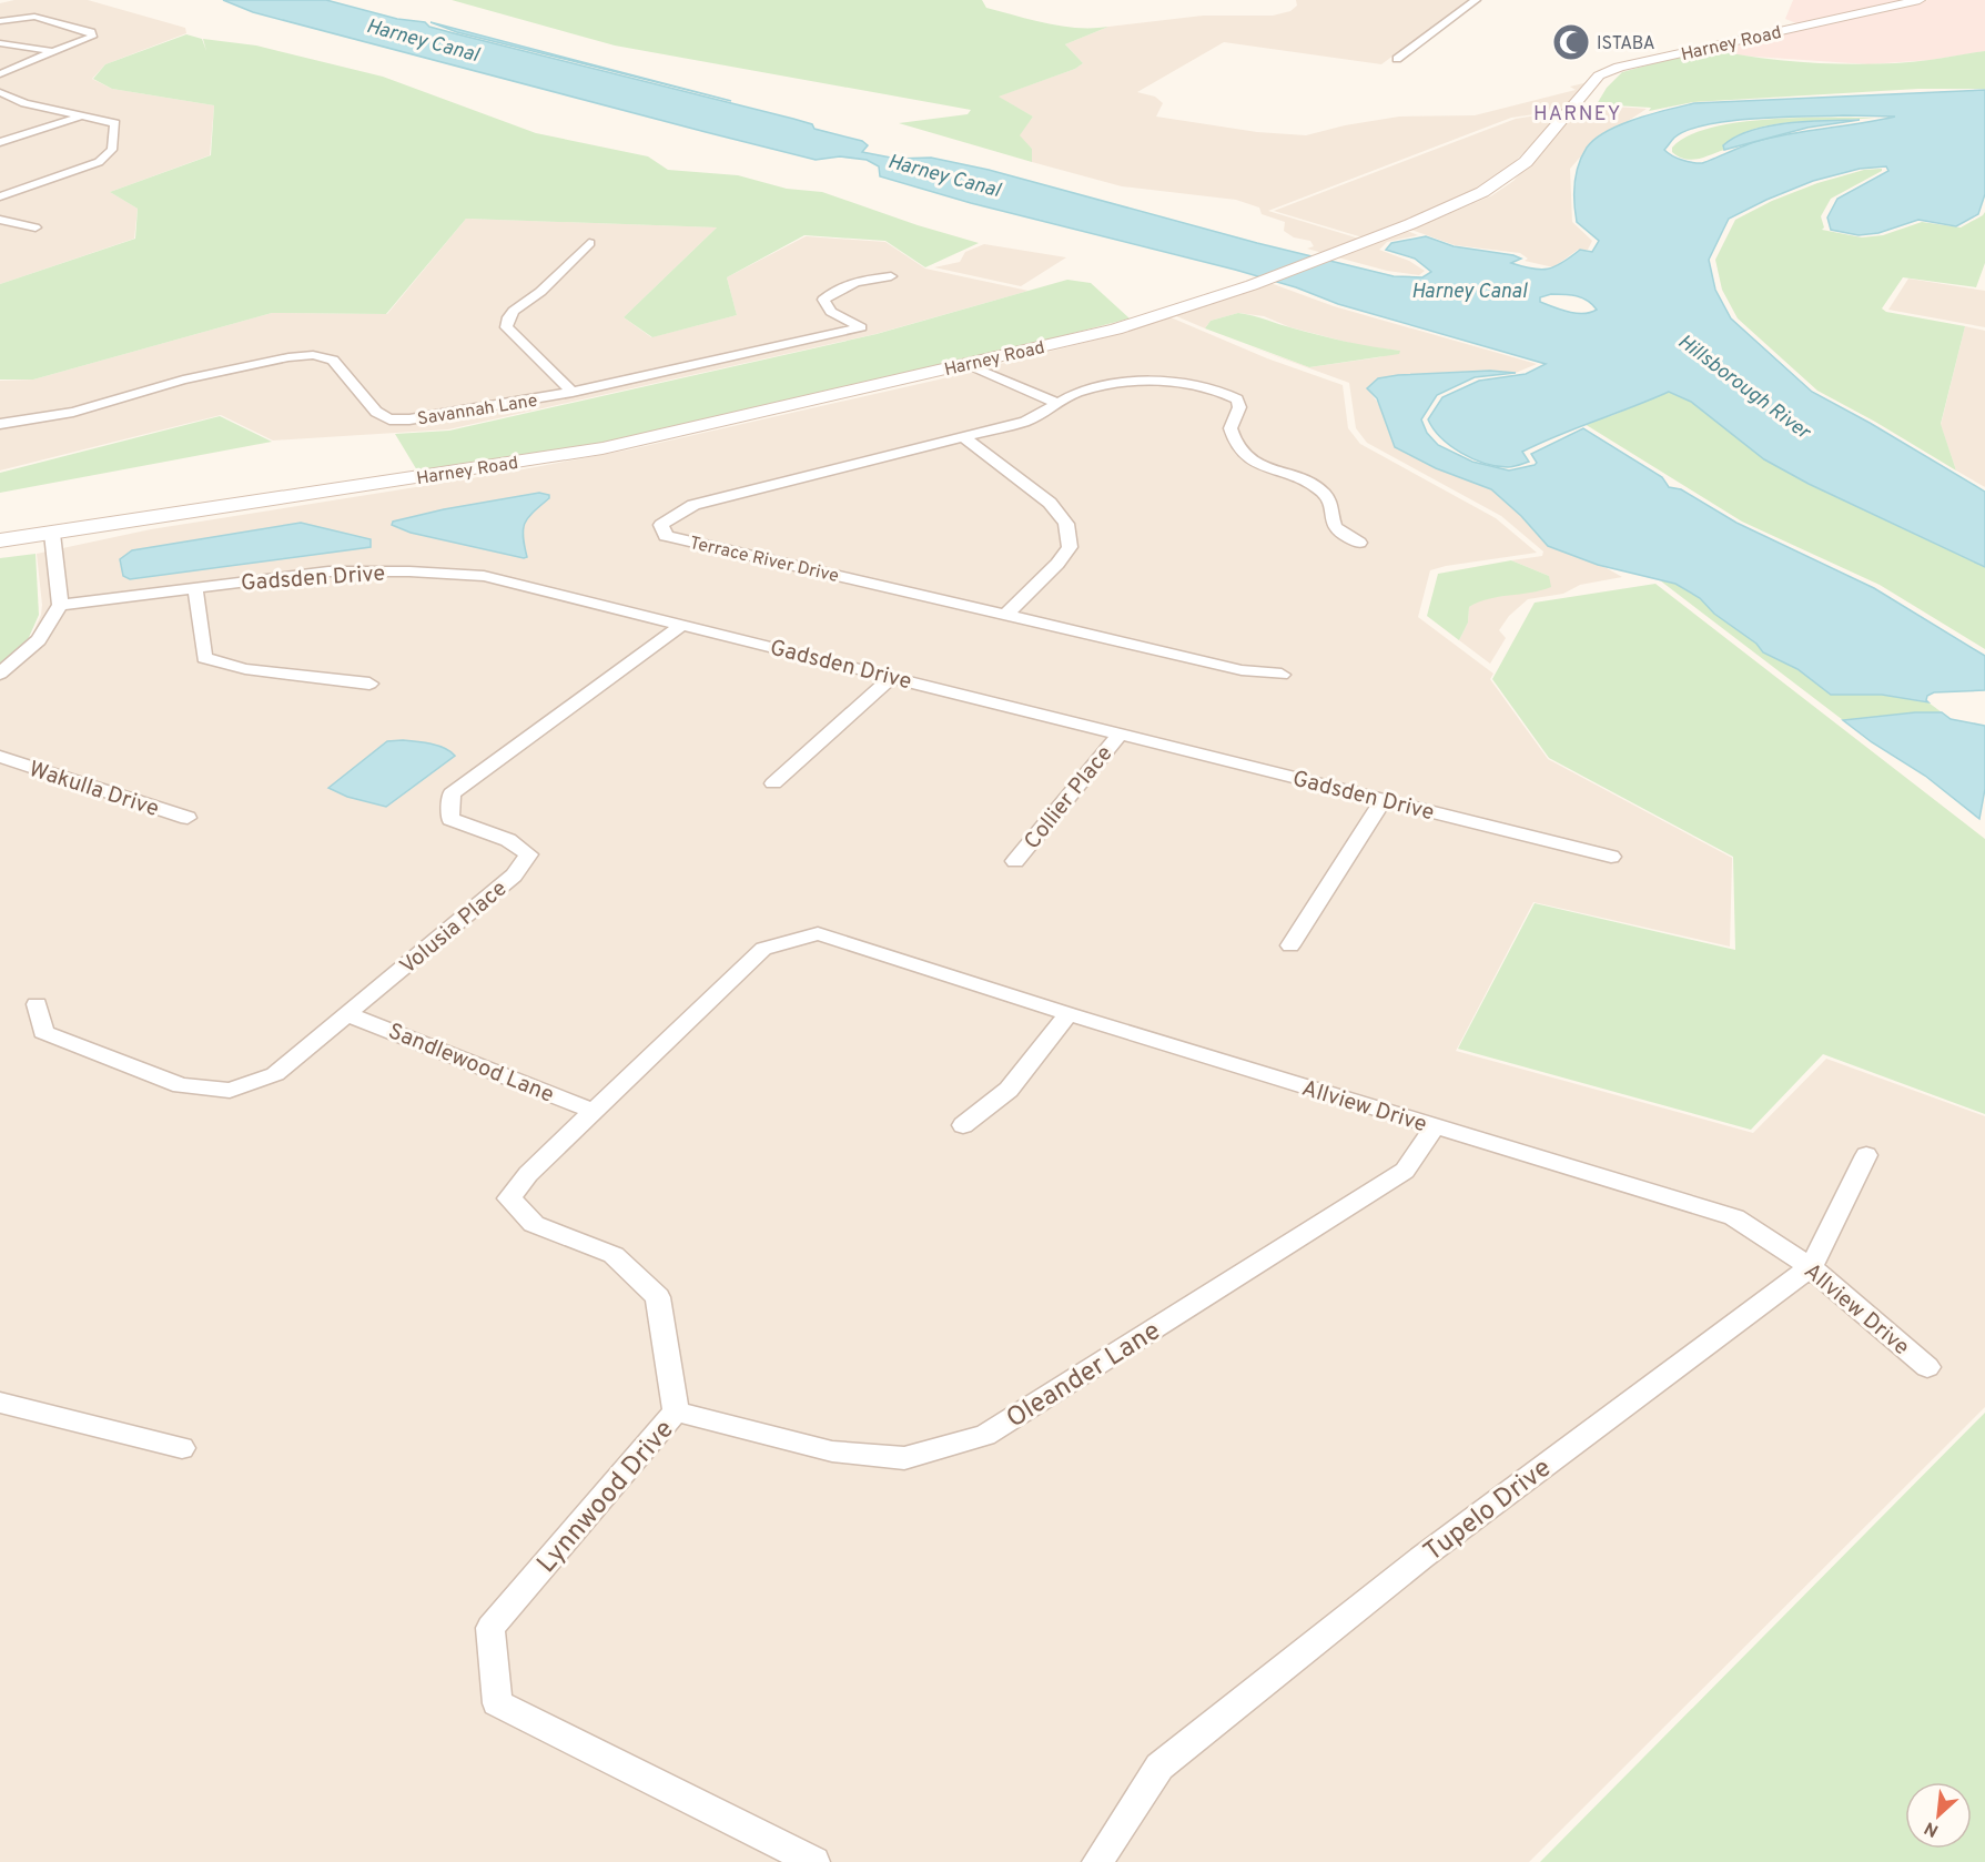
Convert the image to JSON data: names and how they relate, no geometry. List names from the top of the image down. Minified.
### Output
{"streets":{"street":["Harney Road","Savannah Lane","Terrace River Drive","Gadsden Drive","Wakulla Drive","Collier Place","Volusia Place","Sandlewood Lane","Allview Drive","Oleander Lane","Lynnwood Drive","Tupelo Drive"]},"crossings":[["Gadsden Drive","Collier Place"],["Gadsden Drive","Volusia Place"],["Volusia Place","Sandlewood Lane"],["Sandlewood Lane","Lynnwood Drive"],["Allview Drive","Oleander Lane"],["Allview Drive","Lynnwood Drive"],["Allview Drive","Tupelo Drive"],["Oleander Lane","Lynnwood Drive"]],"districts":["HARNEY"],"water":["Harney Canal","Hillsborough River"],"places":{"mosque":["ISTABA"]},"north":"bottom left"}
